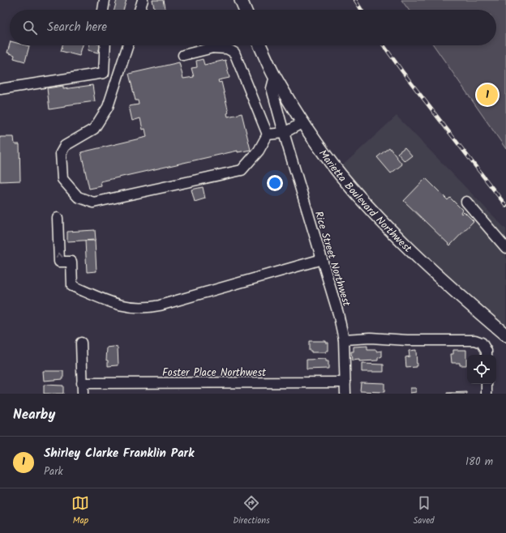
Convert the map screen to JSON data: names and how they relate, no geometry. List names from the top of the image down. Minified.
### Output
{"streets":{"main road":["Marietta Boulevard Northwest"],"street":["Rice Street Northwest","Foster Place Northwest"]},"crossings":[["Marietta Boulevard Northwest","Rice Street Northwest"],["Rice Street Northwest","Foster Place Northwest"]],"page":{"search":"Search here","pins":"1","heading":"Nearby","list":[{"mark":"1","name":"Shirley Clarke Franklin Park","note":"Park","value":"180 m"}],"nav":["Map","Directions","Saved"]}}
